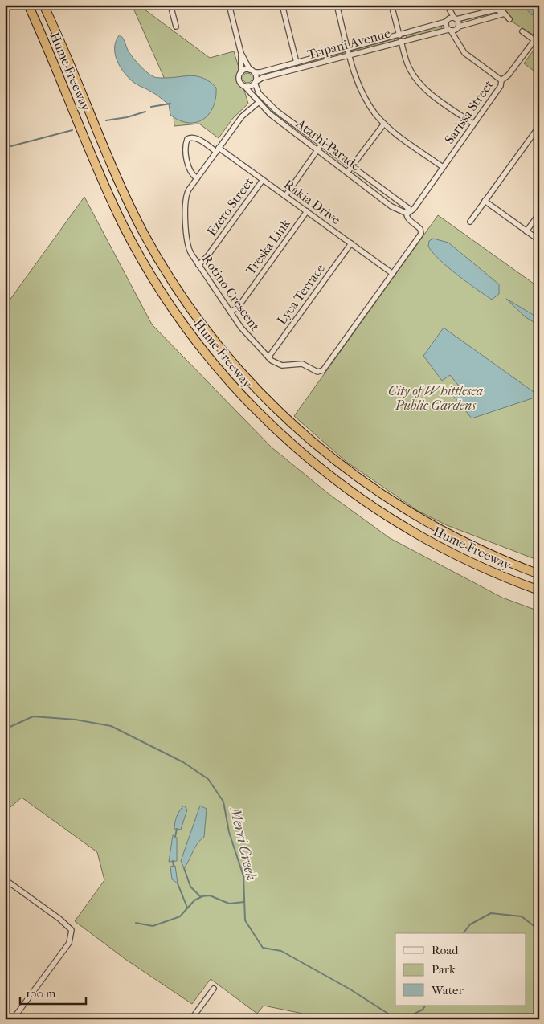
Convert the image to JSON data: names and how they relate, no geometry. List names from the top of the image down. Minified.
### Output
{"streets":{"highway":["Hume Freeway"],"street":["Tripani Avenue","Sarissa Street","Atarhi Parade","Rakia Drive","Ezero Street","Treska Link","Rotino Crescent","Lyca Terrace"]},"crossings":[["Tripani Avenue","Atarhi Parade"],["Sarissa Street","Atarhi Parade"],["Sarissa Street","Rotino Crescent"],["Atarhi Parade","Rotino Crescent"],["Rakia Drive","Ezero Street"],["Rakia Drive","Treska Link"],["Rakia Drive","Rotino Crescent"],["Rakia Drive","Lyca Terrace"],["Ezero Street","Rotino Crescent"],["Treska Link","Rotino Crescent"],["Rotino Crescent","Lyca Terrace"]],"water":["Merri Creek"],"parks":["City of Whittlesea Public Gardens"],"legend":["Road","Park","Water"],"scale_bar":"100 m"}
